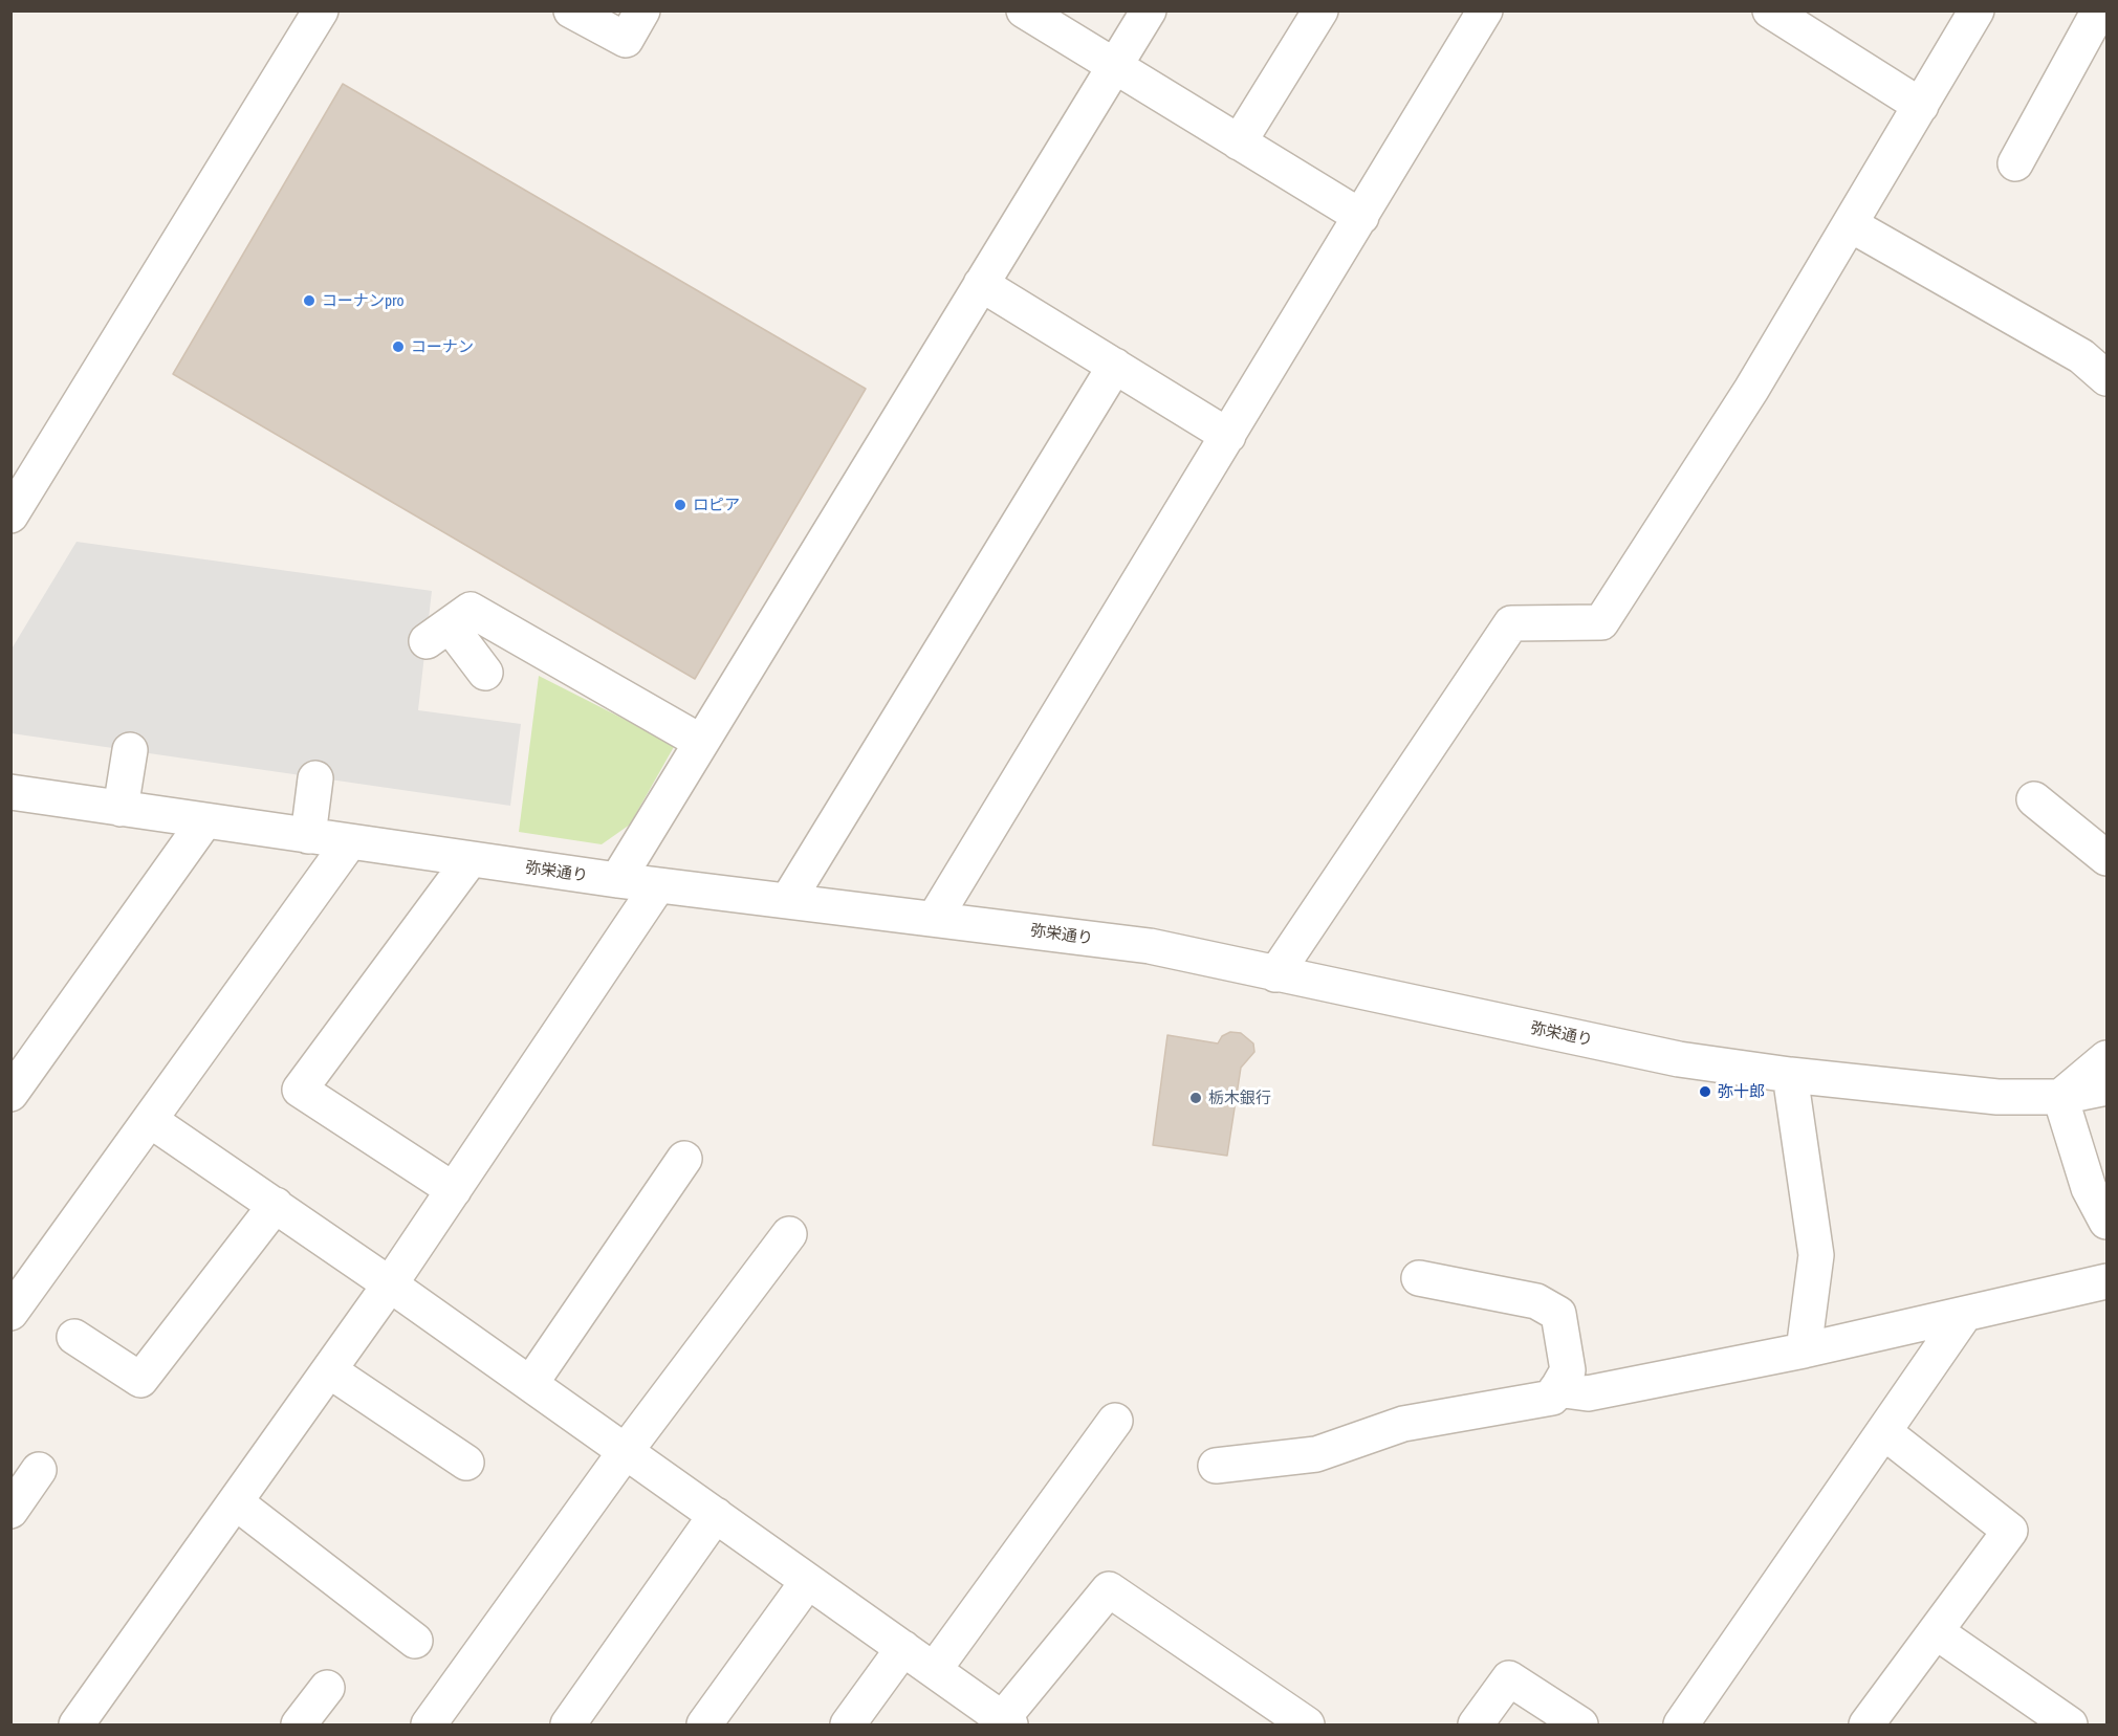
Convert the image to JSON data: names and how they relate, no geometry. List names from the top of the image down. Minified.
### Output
{"streets":{"street":["弥栄通り"]},"places":["コーナンpro","コーナン","ロピア","弥十郎","栃木銀行"]}
